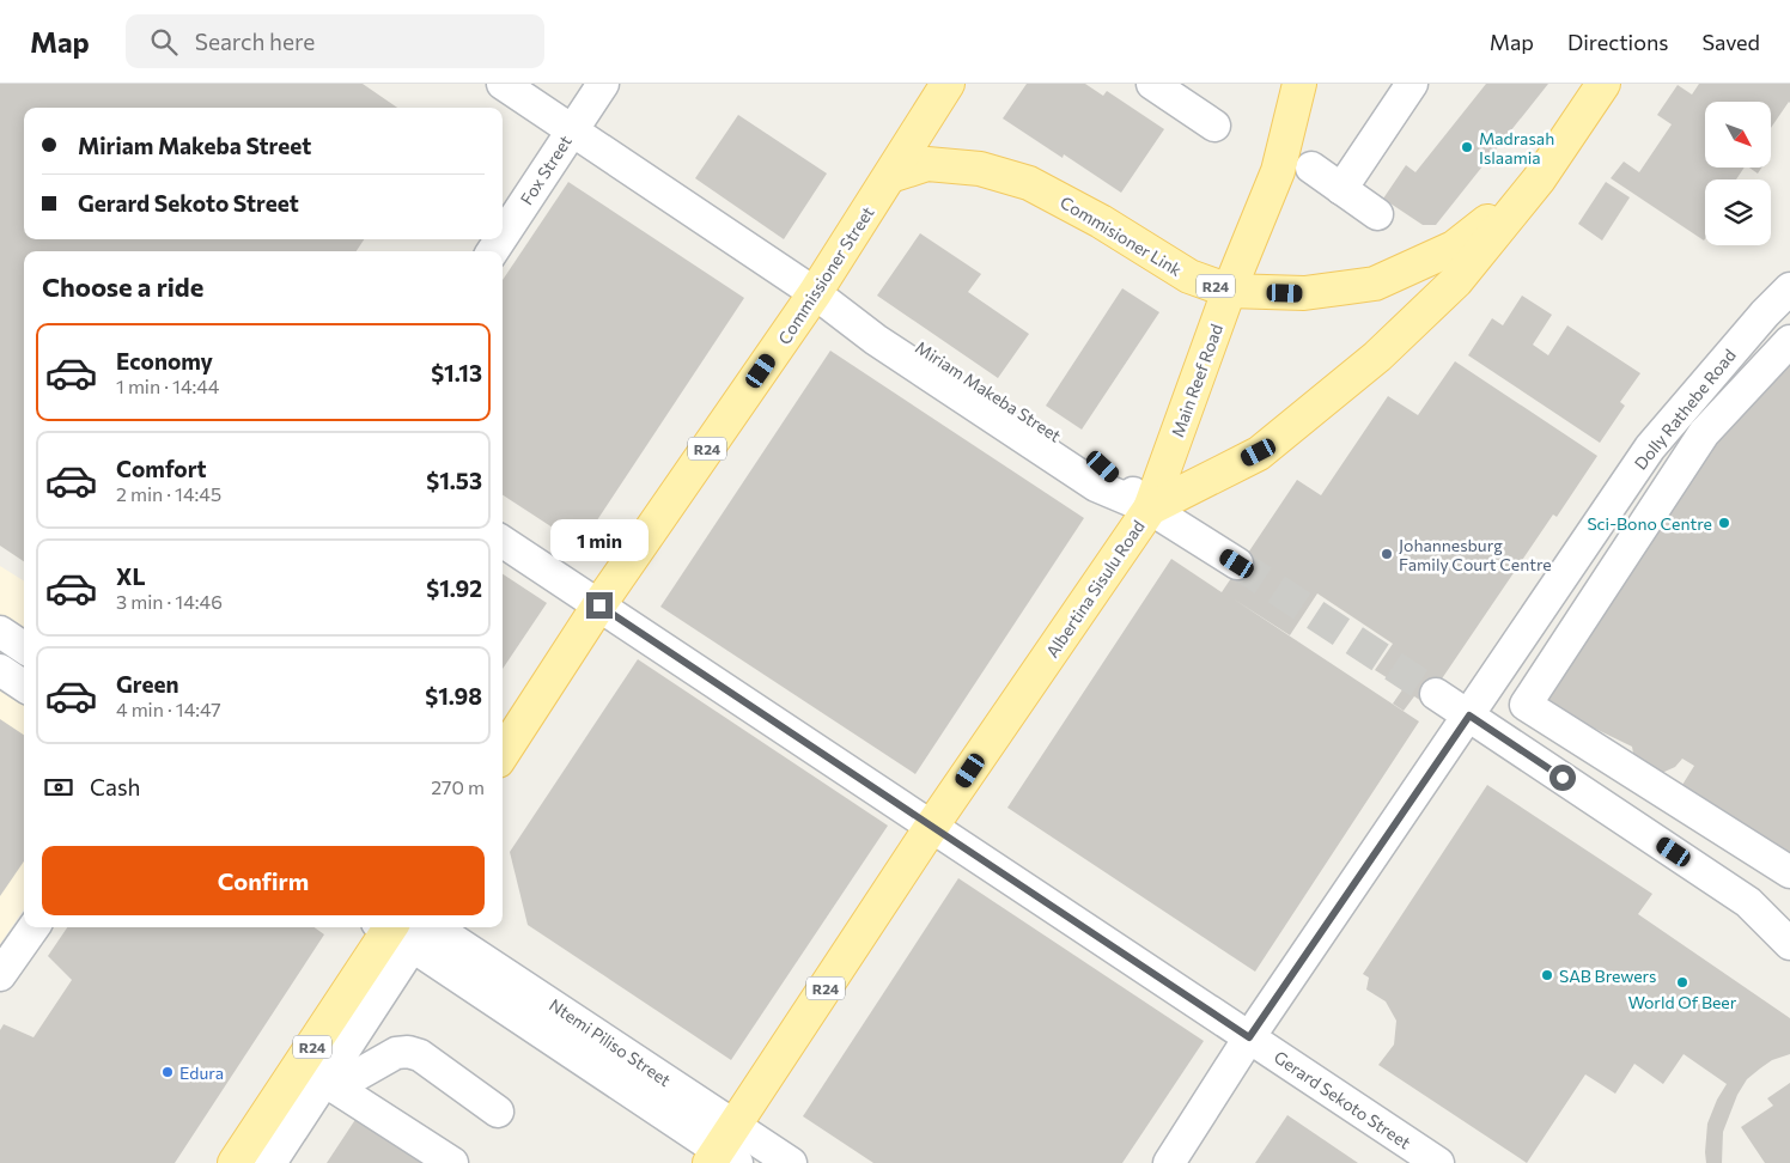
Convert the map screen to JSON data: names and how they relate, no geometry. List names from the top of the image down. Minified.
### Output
{"streets":{"main road":["Commisioner Link","Commissioner Street","R24","Main Reef Road","Albertina Sisulu Road"],"street":["Fox Street","Miriam Makeba Street","Dolly Rathebe Road","Ntemi Piliso Street","Gerard Sekoto Street"]},"crossings":[["Fox Street","Miriam Makeba Street"],["Commisioner Link","Commissioner Street"],["Commisioner Link","Main Reef Road"],["Commisioner Link","Albertina Sisulu Road"],["Commissioner Street","Miriam Makeba Street"],["Commissioner Street","Gerard Sekoto Street"],["R24","Ntemi Piliso Street"],["Main Reef Road","Miriam Makeba Street"],["Main Reef Road","Albertina Sisulu Road"],["Miriam Makeba Street","Albertina Sisulu Road"],["Dolly Rathebe Road","Gerard Sekoto Street"],["Albertina Sisulu Road","Ntemi Piliso Street"],["Albertina Sisulu Road","Gerard Sekoto Street"]],"places":["Madrasah Islaamia","Sci-Bono Centre","Johannesburg Family Court Centre","SAB Brewers","World Of Beer","Edura"],"north":"bottom right","page":{"header":"Map","search":"Search here","nav":["Map","Directions","Saved"],"banner":["Miriam Makeba Street","Gerard Sekoto Street"],"heading":"Choose a ride","list":[{"name":"Economy","note":"1 min · 14:44","value":"$1.13"},{"name":"Comfort","note":"2 min · 14:45","value":"$1.53"},{"name":"XL","note":"3 min · 14:46","value":"$1.92"},{"name":"Green","note":"4 min · 14:47","value":"$1.98"}],"bubble":"1 min","pay":["Cash","270 m"],"buttons":"Confirm"}}
